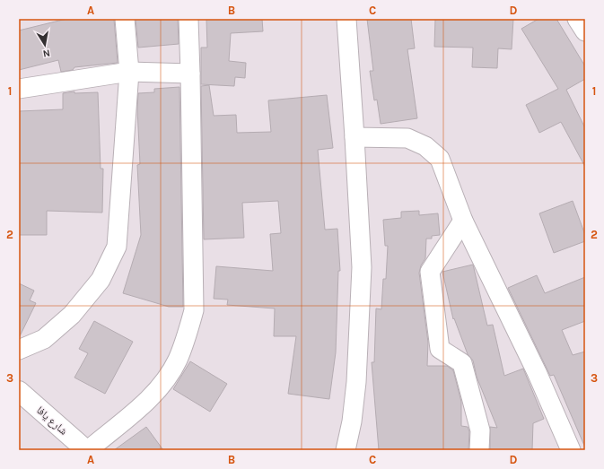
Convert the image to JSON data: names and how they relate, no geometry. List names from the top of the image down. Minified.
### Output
{"streets":{"street":["شارع يافا"]},"north":"bottom","grid":{"columns":["A","B","C","D"],"rows":["1","2","3"]}}
